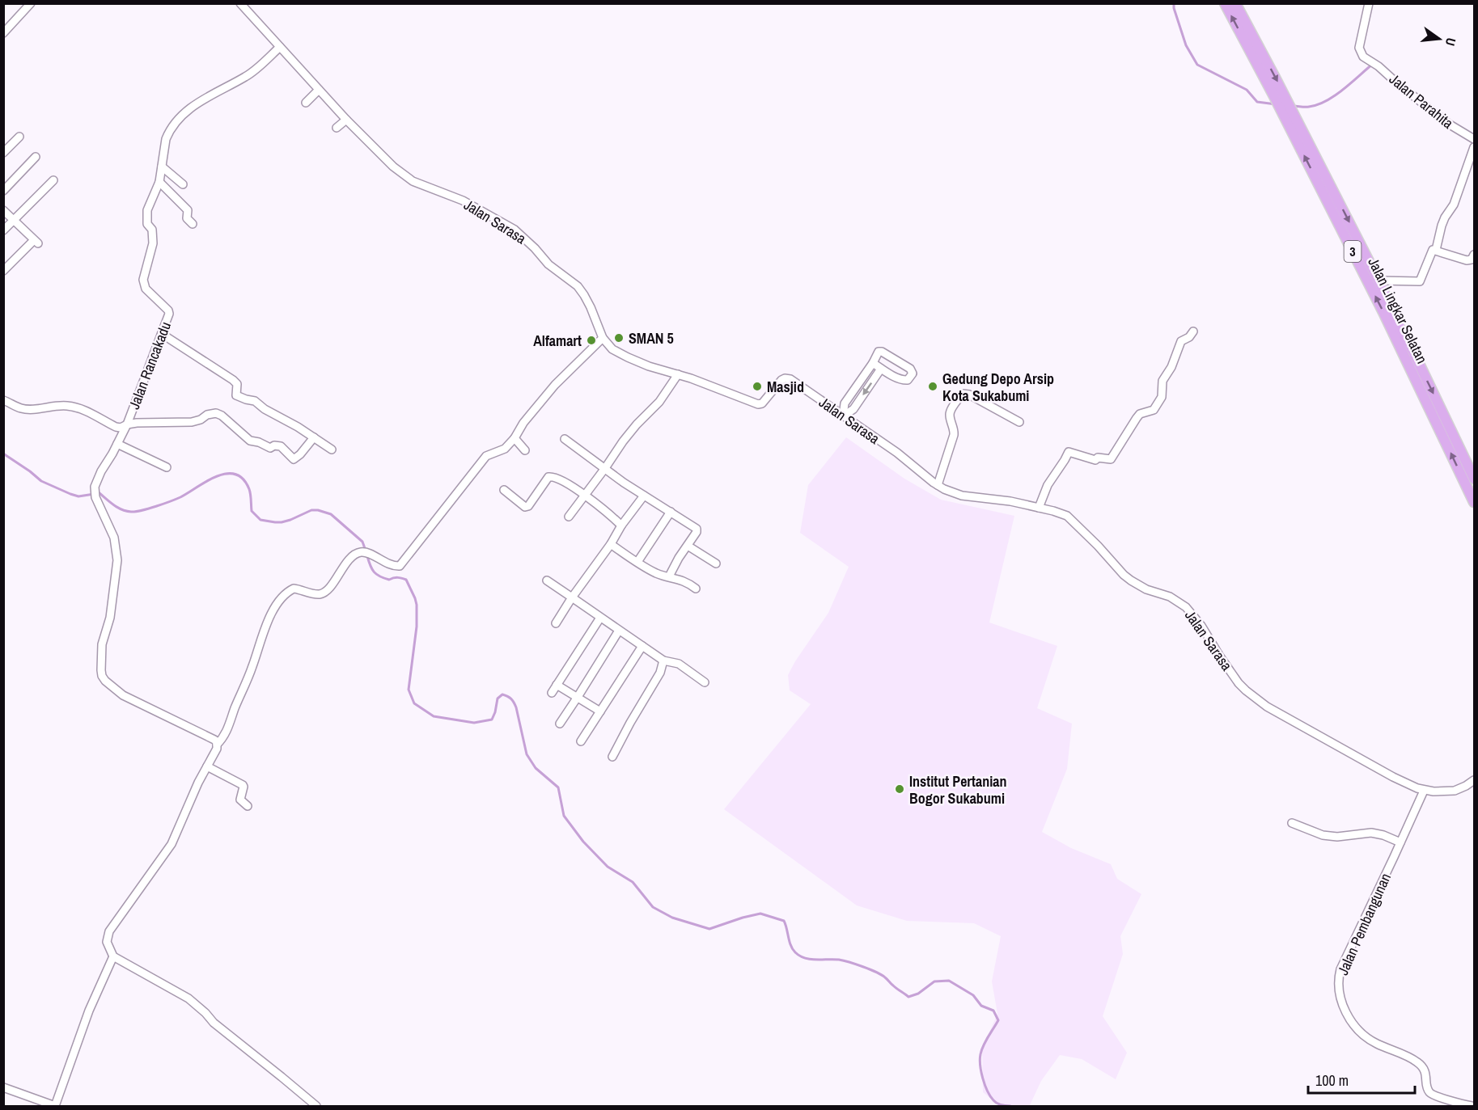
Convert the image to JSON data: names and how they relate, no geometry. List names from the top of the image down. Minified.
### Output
{"streets":{"main road":["3","Jalan Lingkar Selatan"],"street":["Jalan Parahita","Jalan Sarasa","Jalan Rancakadu","Jalan Pembangunan"]},"crossings":[["Jalan Sarasa","Jalan Rancakadu"],["Jalan Sarasa","Jalan Pembangunan"]],"places":["SMAN 5","Alfamart","Masjid","Gedung Depo Arsip Kota Sukabumi","Institut Pertanian Bogor Sukabumi"],"scale_bar":"100 m","north":"right"}
